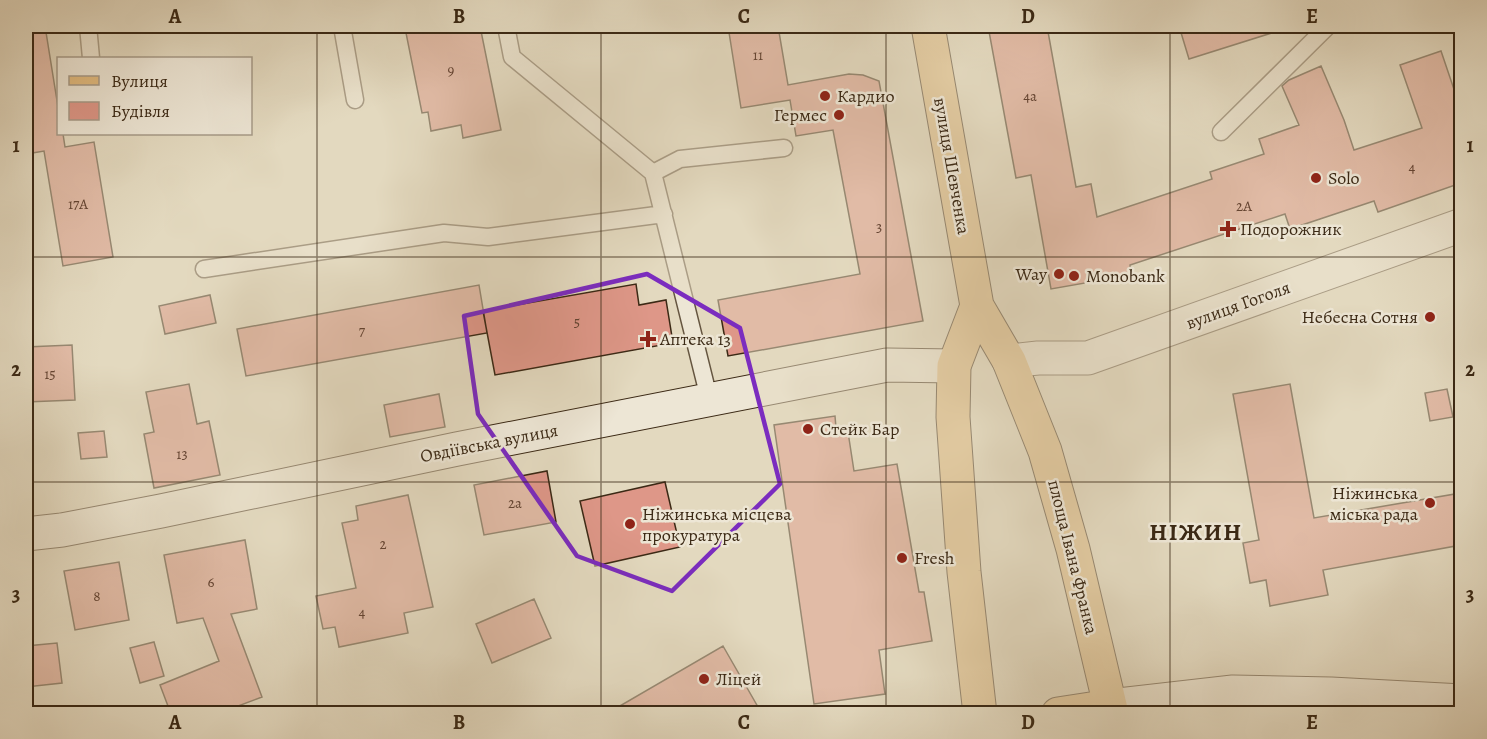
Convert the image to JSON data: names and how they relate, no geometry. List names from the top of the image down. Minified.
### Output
{"streets":{"main road":["вулиця Шевченка","вулиця Гоголя","Овдіївська вулиця","площа Івана Франка"]},"crossings":[["вулиця Шевченка","площа Івана Франка"],["вулиця Гоголя","площа Івана Франка"]],"districts":["НІЖИН"],"places":{"other":["Кардио","Гермес","Solo","Way","Monobank","Небесна Сотня","Стейк Бар","Ніжинська міська рада","Ніжинська місцева прокуратура","Fresh","Ліцей"],"health":["Подорожник","Аптека 13"]},"house_numbers":["11","9","4а","4","17А","2А","3","5","7","15","13","2а","2","6","8","4"],"legend":["Вулиця","Будівля"],"grid":{"columns":["A","B","C","D","E"],"rows":["1","2","3"]}}
